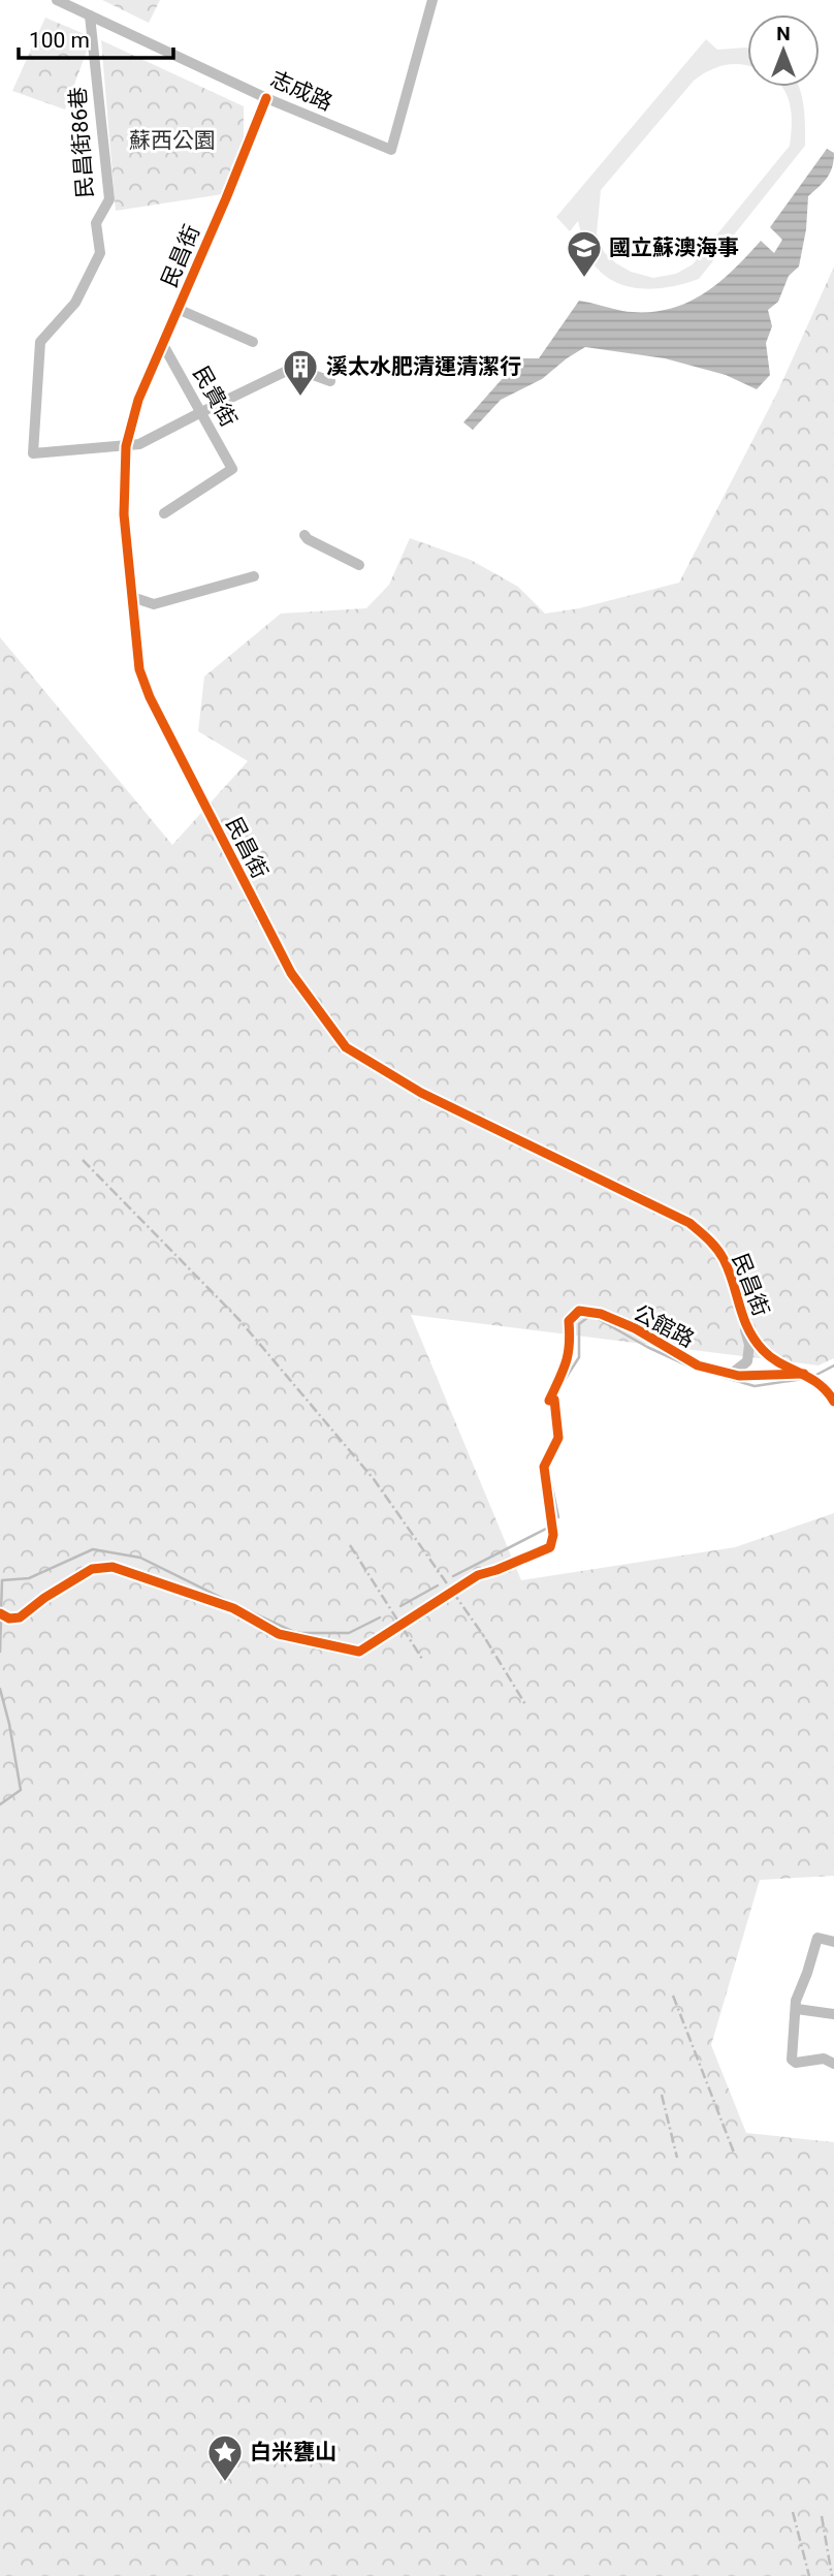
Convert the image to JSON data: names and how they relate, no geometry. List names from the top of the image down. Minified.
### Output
{"streets":{"street":["志成路","民昌街86巷","民昌街","民貴街","公館路"]},"crossings":[["志成路","民昌街86巷"],["志成路","民昌街"],["民昌街86巷","民昌街"],["民昌街","民貴街"],["民昌街","公館路"]],"parks":["蘇西公園"],"places":{"school or university":["國立蘇澳海事"],"building":["溪太水肥清運清潔行"],"place":["白米甕山"]},"scale_bar":"100 m","north":"top"}
